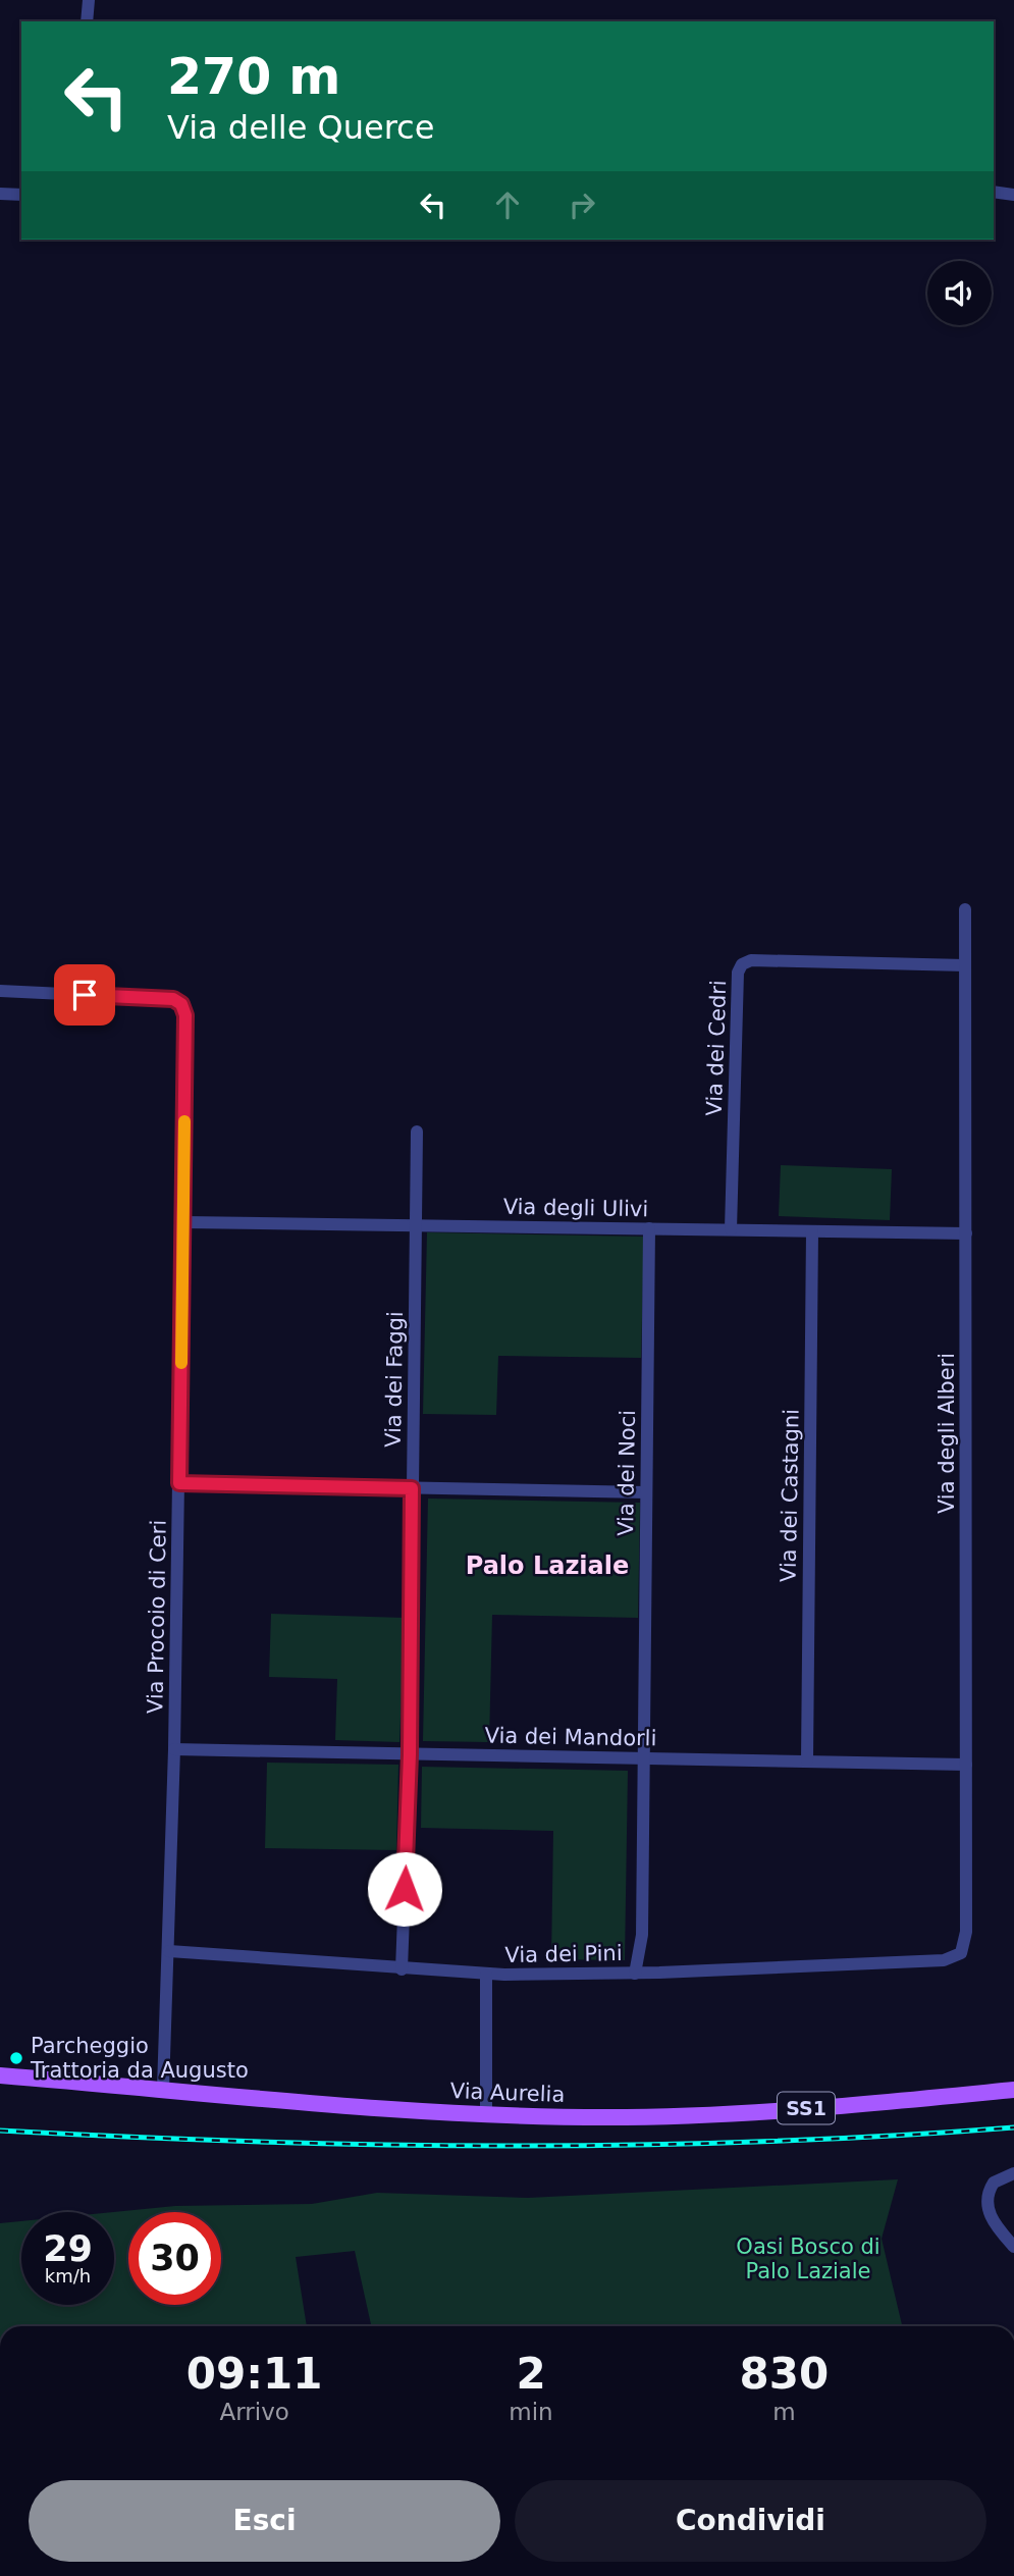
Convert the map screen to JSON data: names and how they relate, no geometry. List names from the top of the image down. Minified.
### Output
{"streets":{"main road":["Via Aurelia","SS1"],"street":["Via dei Cedri","Via degli Ulivi","Via dei Faggi","Via degli Alberi","Via dei Noci","Via dei Castagni","Via Procoio di Ceri","Via dei Mandorli","Via dei Pini"]},"crossings":[["Via dei Cedri","Via degli Ulivi"],["Via dei Cedri","Via degli Alberi"],["Via degli Ulivi","Via dei Faggi"],["Via degli Ulivi","Via degli Alberi"],["Via degli Ulivi","Via dei Noci"],["Via degli Ulivi","Via dei Castagni"],["Via degli Ulivi","Via Procoio di Ceri"],["Via dei Faggi","Via dei Mandorli"],["Via dei Faggi","Via dei Pini"],["Via degli Alberi","Via dei Mandorli"],["Via degli Alberi","Via dei Pini"],["Via dei Noci","Via dei Mandorli"],["Via dei Noci","Via dei Pini"],["Via dei Castagni","Via dei Mandorli"],["Via Procoio di Ceri","Via dei Mandorli"],["Via Procoio di Ceri","Via dei Pini"],["Via Procoio di Ceri","Via Aurelia"]],"districts":["Palo Laziale"],"parks":["Oasi Bosco di Palo Laziale"],"places":["Parcheggio Trattoria da Augusto"],"page":{"turn":["270 m","Via delle Querce"],"speed":"29 km/h","limit":"30","eta":["09:11","Arrivo","2","min","830","m"],"buttons":["Esci","Condividi"]}}
